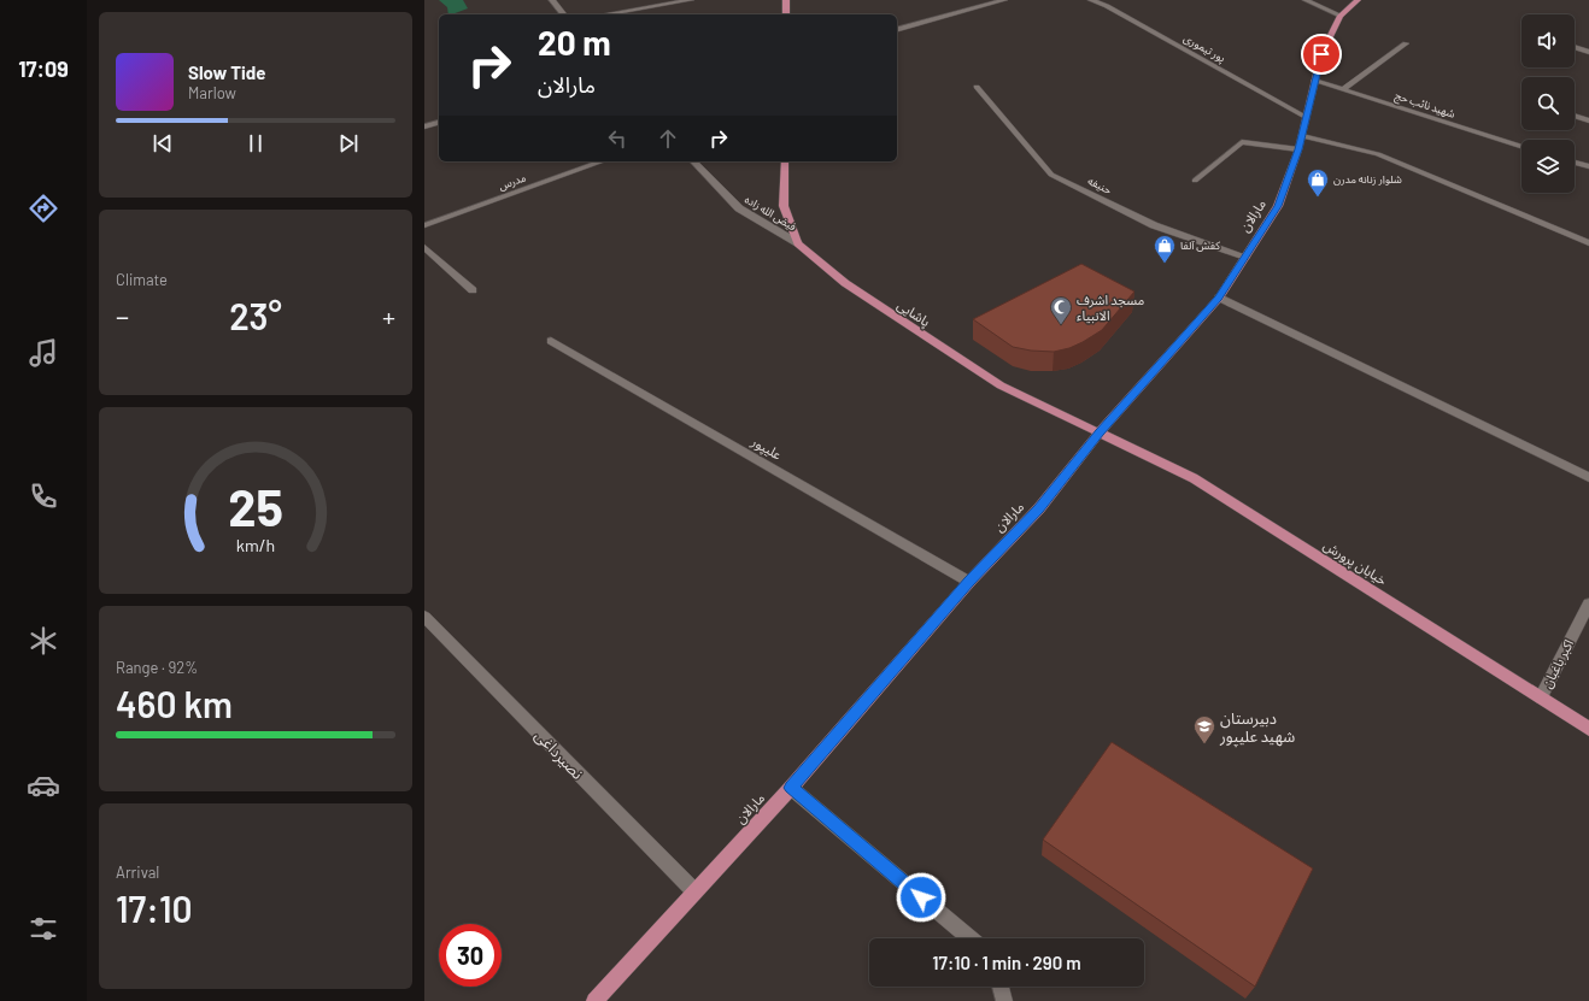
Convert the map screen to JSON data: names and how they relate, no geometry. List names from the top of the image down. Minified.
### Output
{"streets":{"main road":["مارالان","پاشایی","خیابان پرورش"],"street":["پور تیموری","شهید نائب حج","مدرس","حنیفه","فیض الله زاده","علیپور","اکبر باغبان","نصیرداغی"]},"crossings":[["پور تیموری","مارالان"],["شهید نائب حج","مارالان"],["حنیفه","مارالان"],["فیض الله زاده","پاشایی"],["مارالان","پاشایی"],["مارالان","علیپور"],["مارالان","خیابان پرورش"],["مارالان","نصیرداغی"],["پاشایی","خیابان پرورش"],["خیابان پرورش","اکبر باغبان"]],"places":{"shop":["شلوار زنانه مدرن","کفش آلفا"],"mosque":["مسجد اشرف الانبیاء"],"school or university":["دبیرستان شهید علیپور"]},"page":{"tabs":"17:09","turn":["20 m","مارالان"],"song":["Slow Tide","Marlow"],"tile":["Climate",["Range · 92%","460 km"],["Arrival","17:10"]],"heat":["−","23°","+"],"limit":"30","trip":"17:10 · 1 min · 290 m","gauge":["25","km/h"]}}
